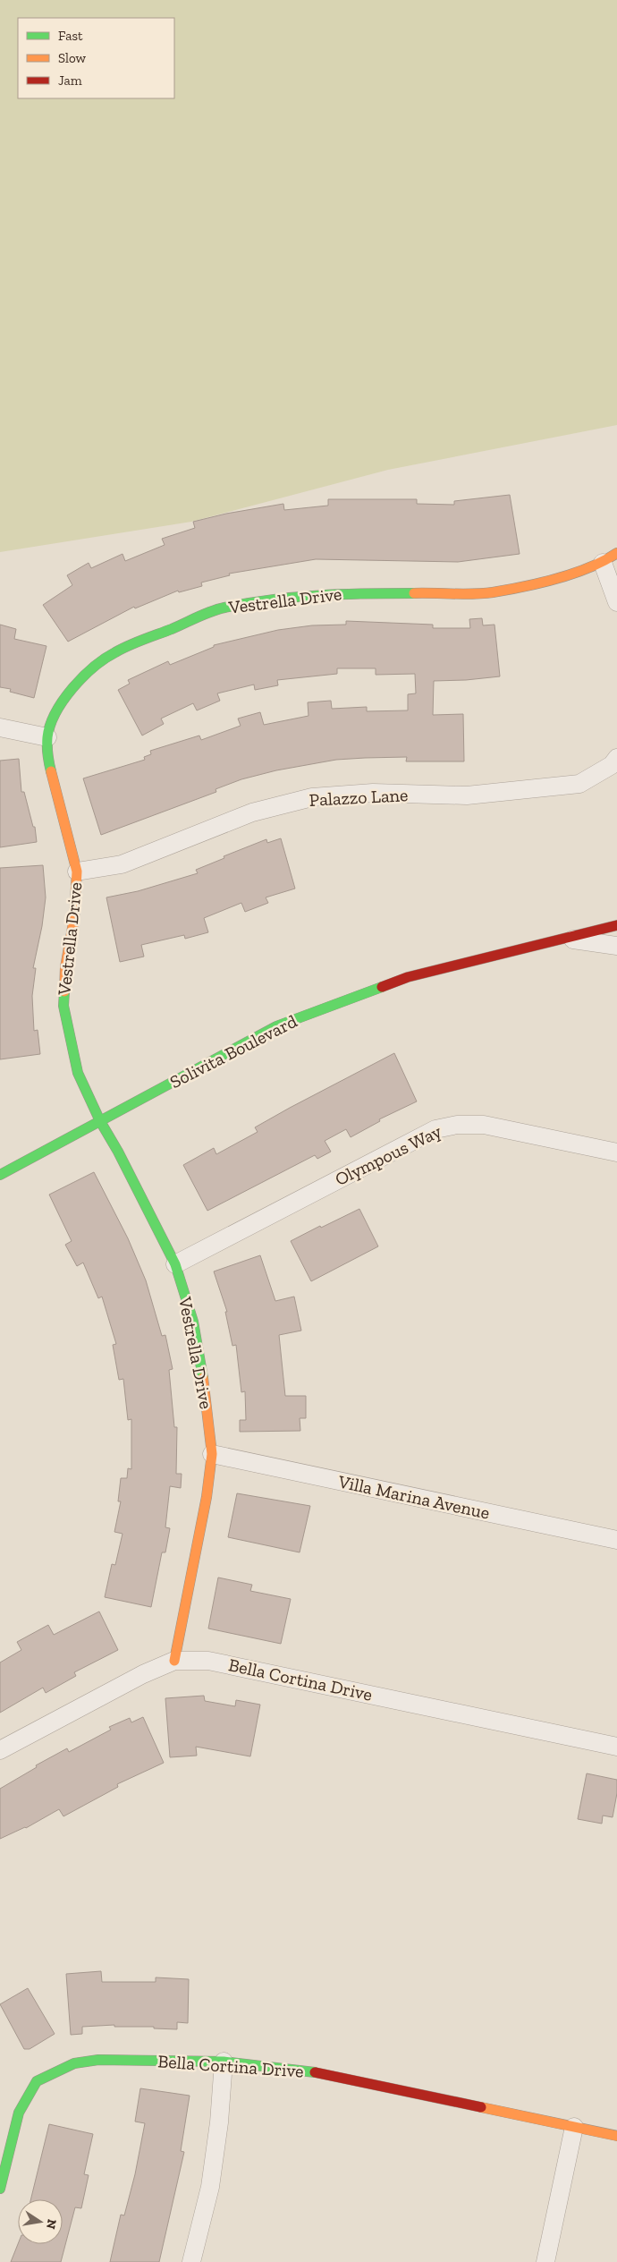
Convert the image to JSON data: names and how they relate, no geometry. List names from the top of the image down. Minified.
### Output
{"streets":{"street":["Vestrella Drive","Palazzo Lane","Solivita Boulevard","Olympous Way","Villa Marina Avenue","Bella Cortina Drive"]},"crossings":[["Vestrella Drive","Palazzo Lane"],["Vestrella Drive","Solivita Boulevard"],["Vestrella Drive","Olympous Way"],["Vestrella Drive","Villa Marina Avenue"],["Vestrella Drive","Bella Cortina Drive"]],"legend":["Fast","Slow","Jam"],"north":"right"}
